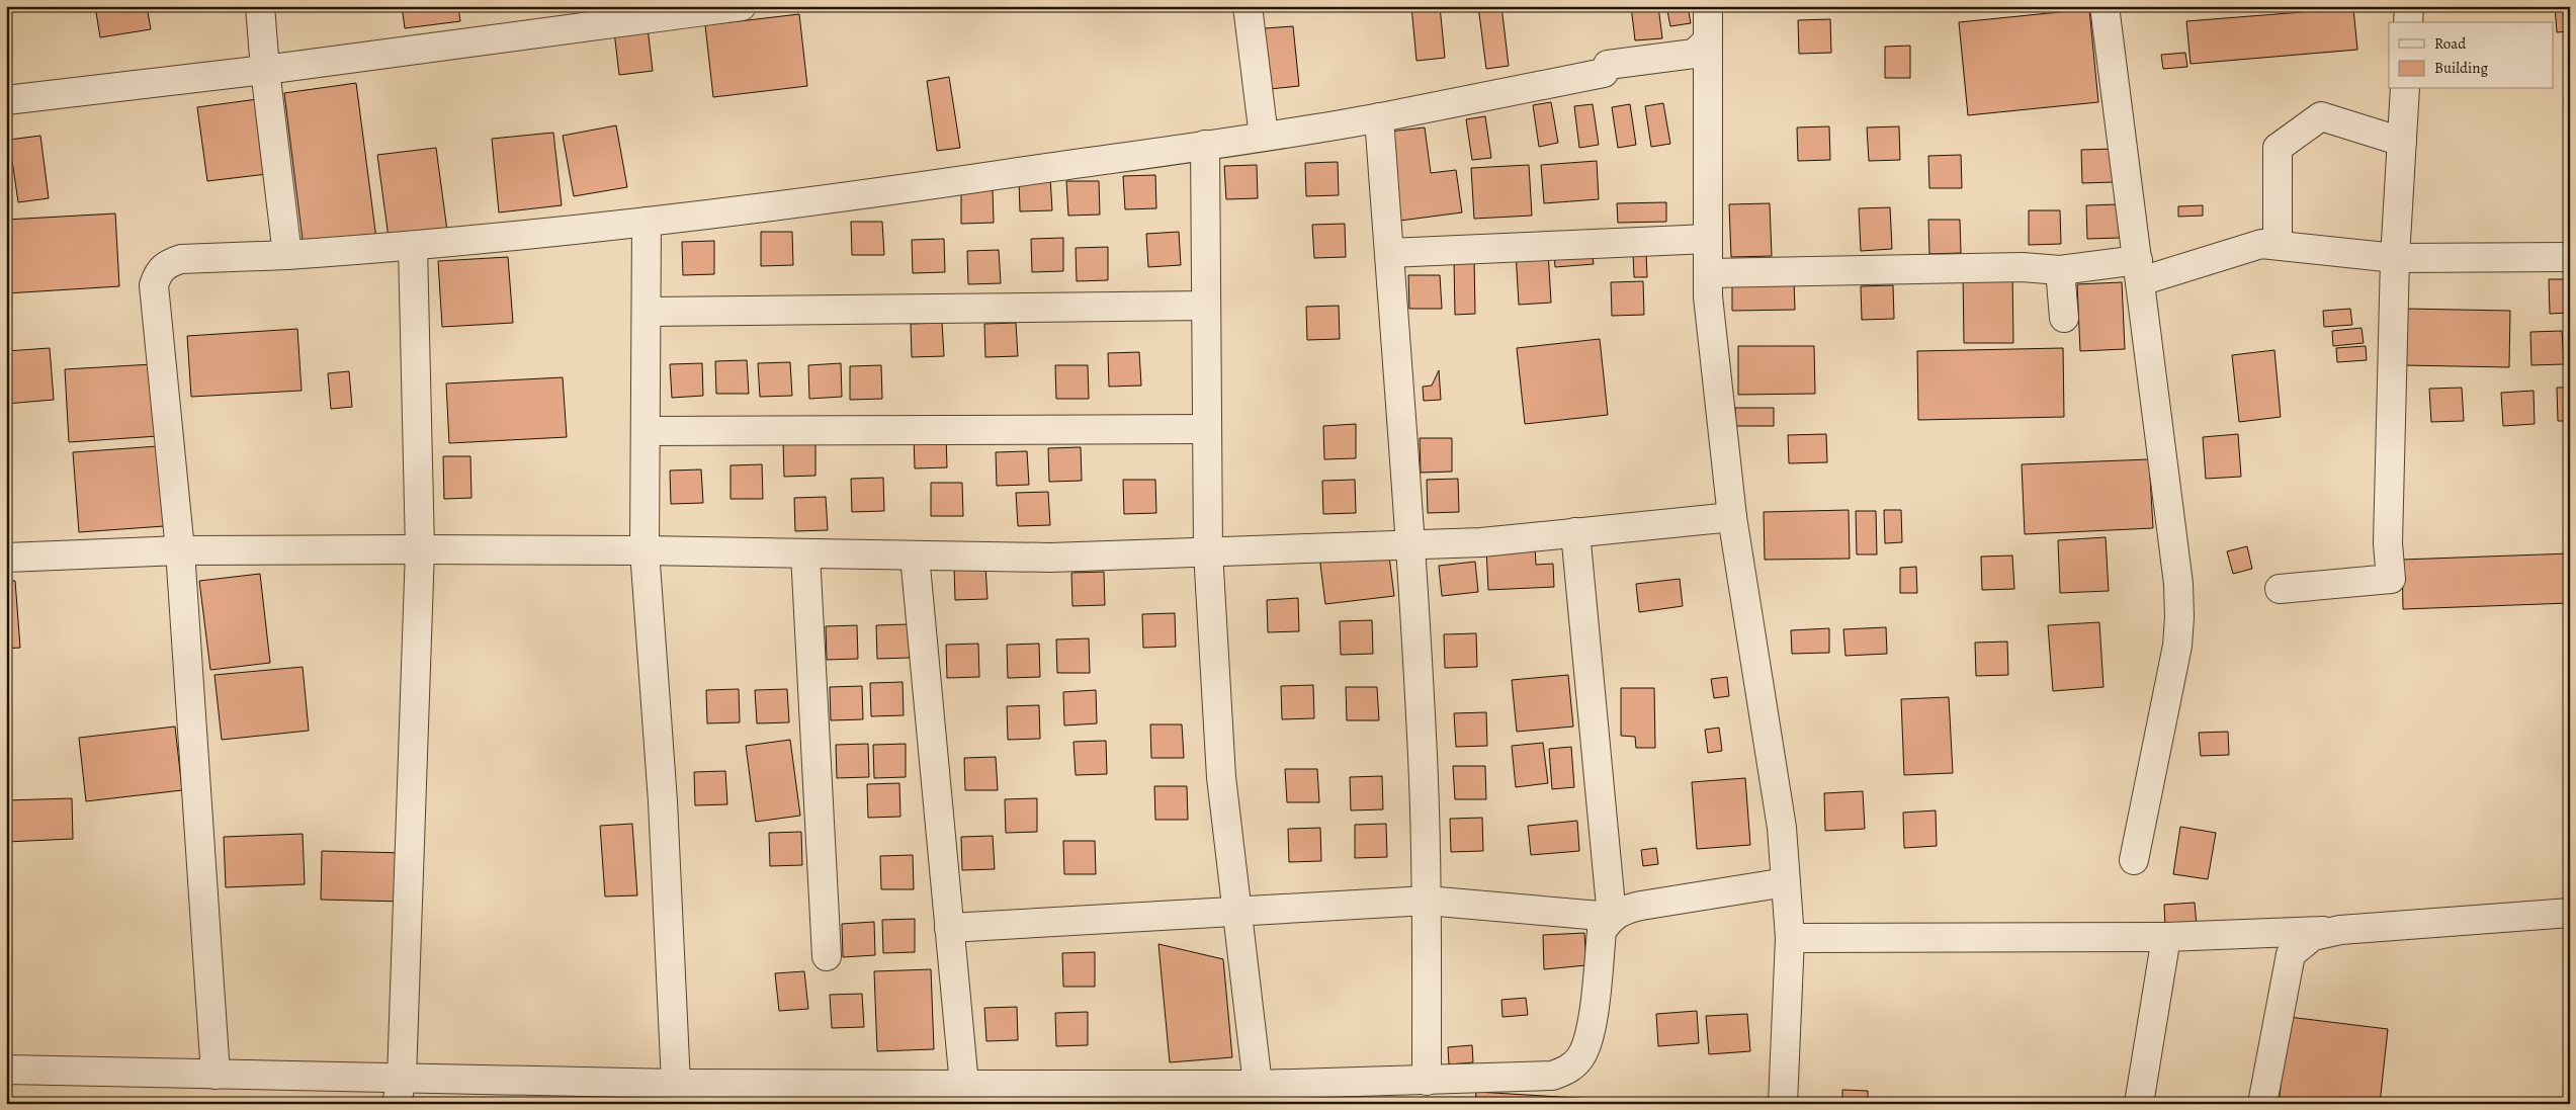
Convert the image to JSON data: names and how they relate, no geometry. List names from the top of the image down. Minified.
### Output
{"legend":["Road","Building"]}
